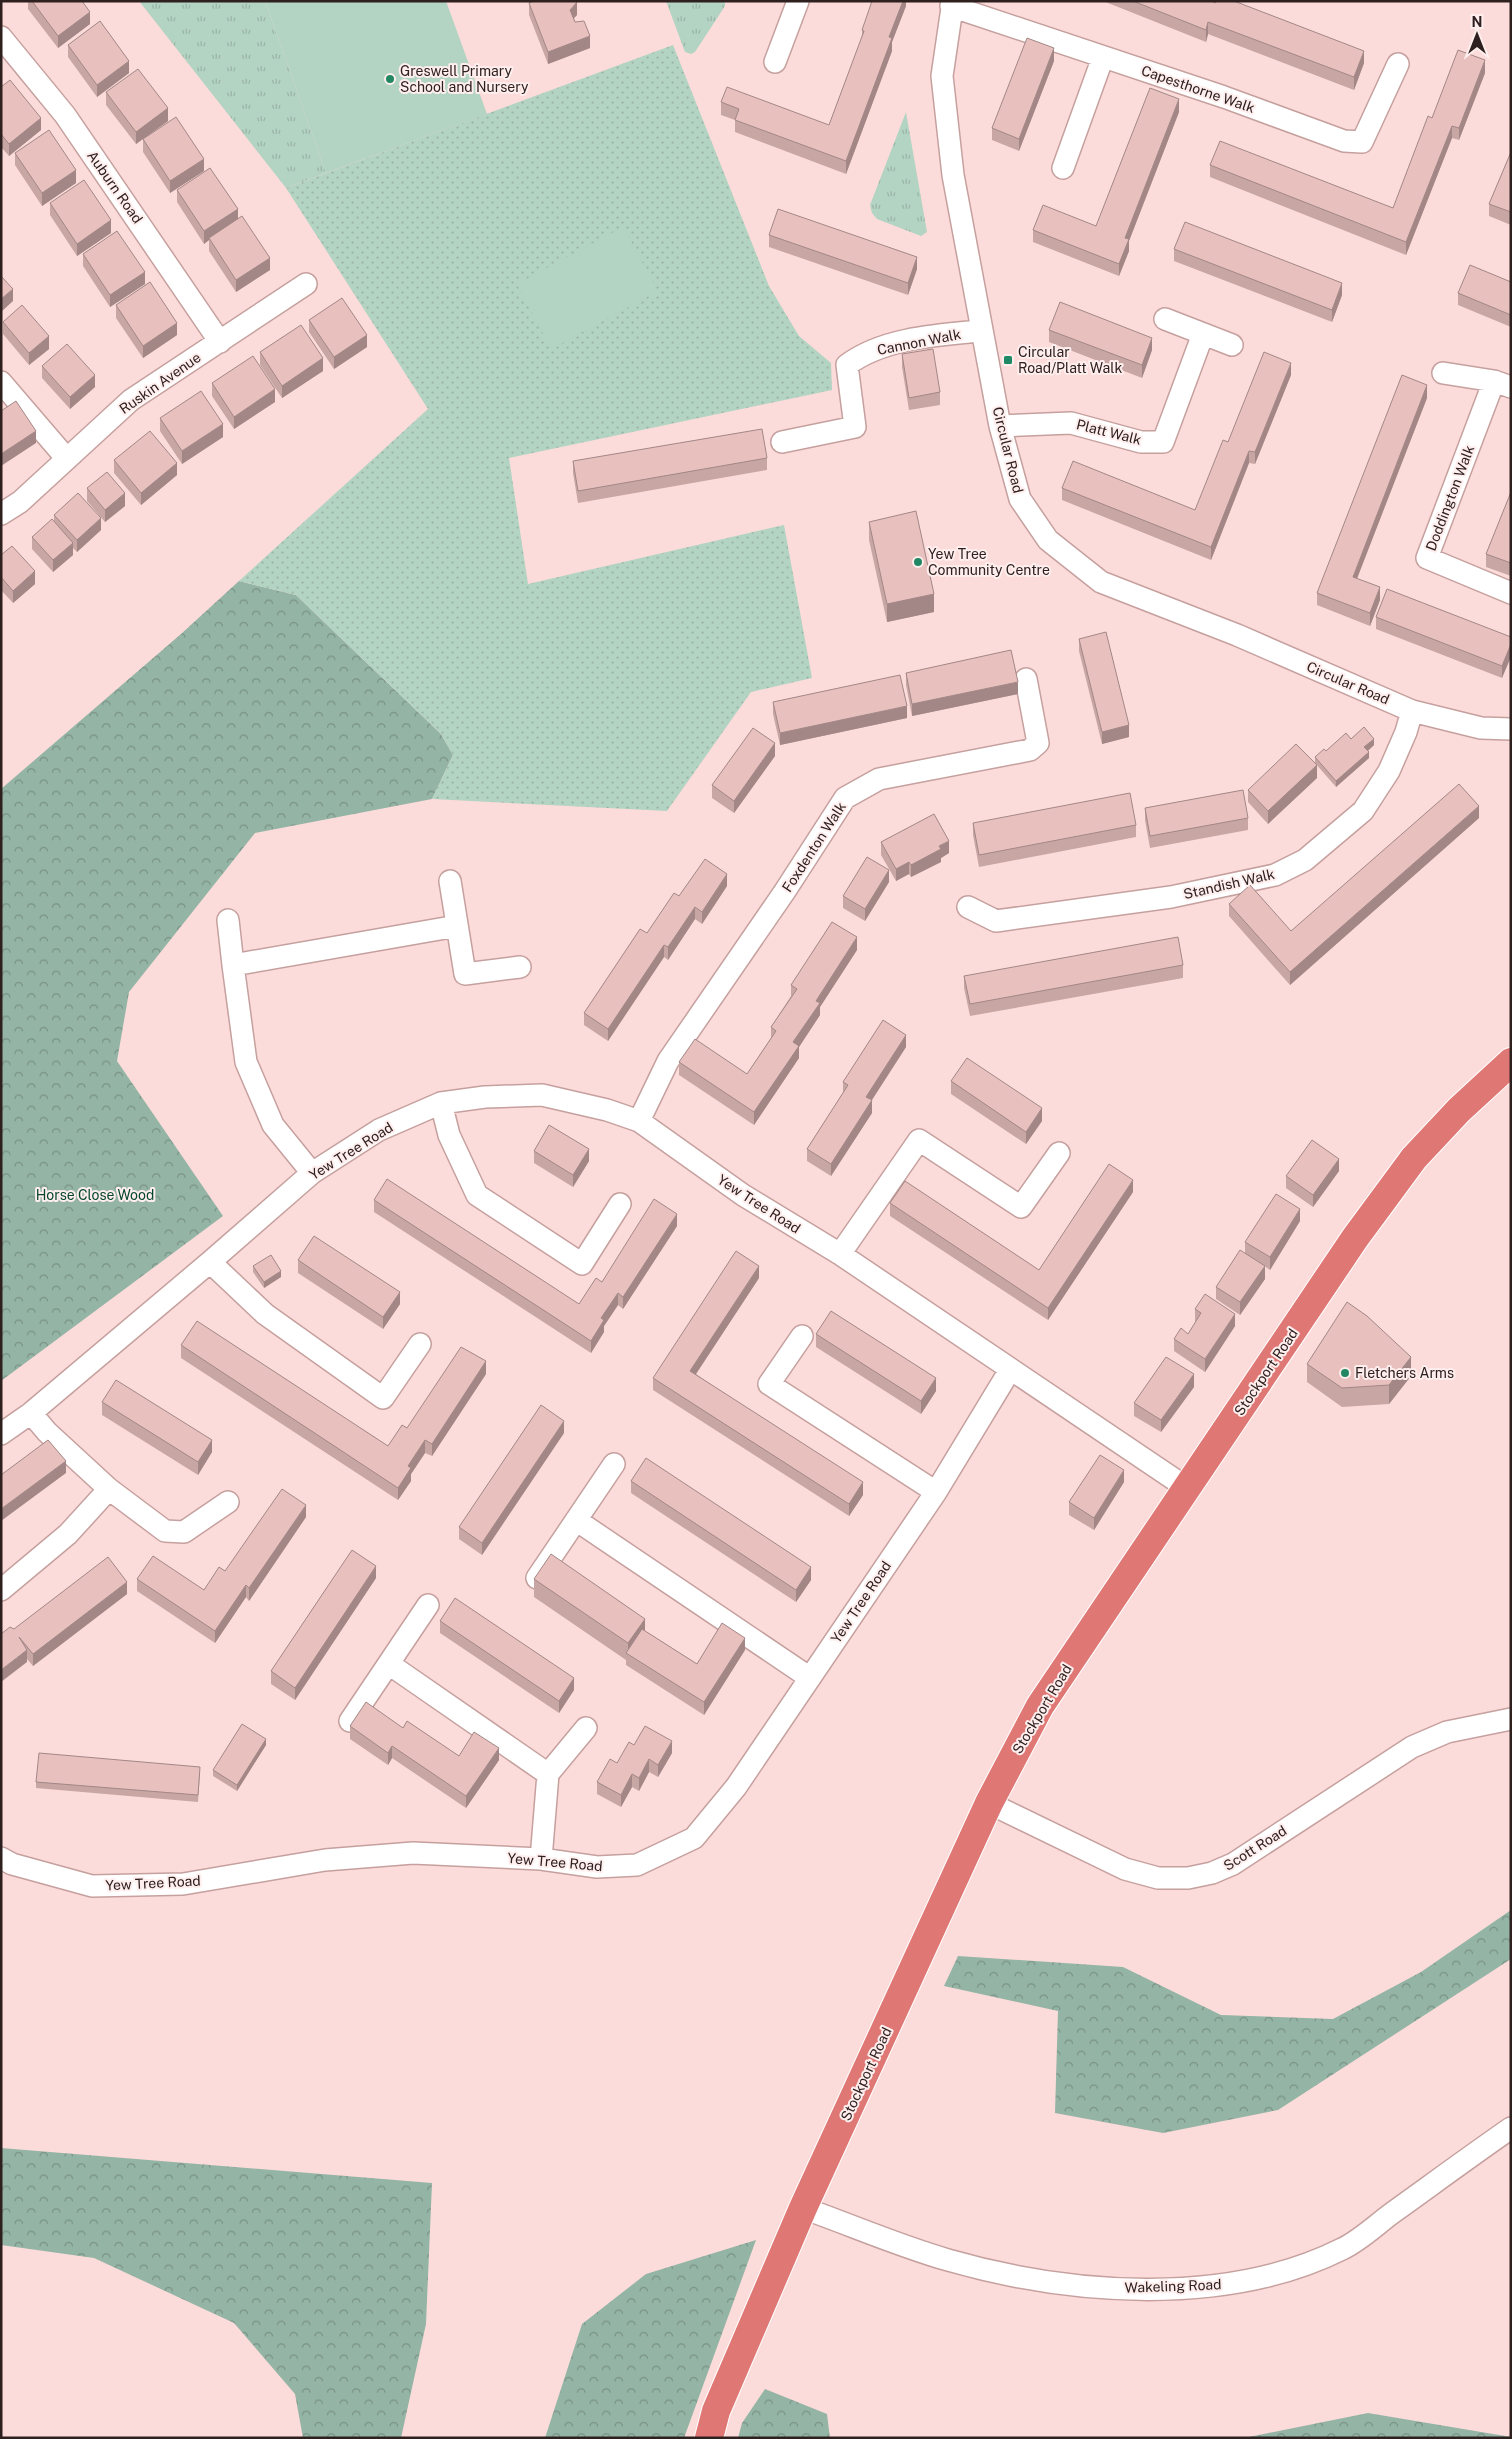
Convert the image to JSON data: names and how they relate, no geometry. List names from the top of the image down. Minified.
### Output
{"streets":{"highway":["Stockport Road"],"street":["Capesthorne Walk","Auburn Road","Cannon Walk","Ruskin Avenue","Platt Walk","Circular Road","Doddington Walk","Foxdenton Walk","Standish Walk","Yew Tree Road","Scott Road","Wakeling Road"]},"crossings":[["Capesthorne Walk","Circular Road"],["Auburn Road","Ruskin Avenue"],["Cannon Walk","Circular Road"],["Platt Walk","Circular Road"],["Circular Road","Standish Walk"],["Foxdenton Walk","Yew Tree Road"],["Yew Tree Road","Stockport Road"],["Stockport Road","Scott Road"],["Stockport Road","Wakeling Road"]],"parks":["Horse Close Wood"],"places":{"other":["Greswell Primary School and Nursery","Yew Tree Community Centre","Fletchers Arms"],"transit":["Circular Road/Platt Walk"]},"north":"top"}
